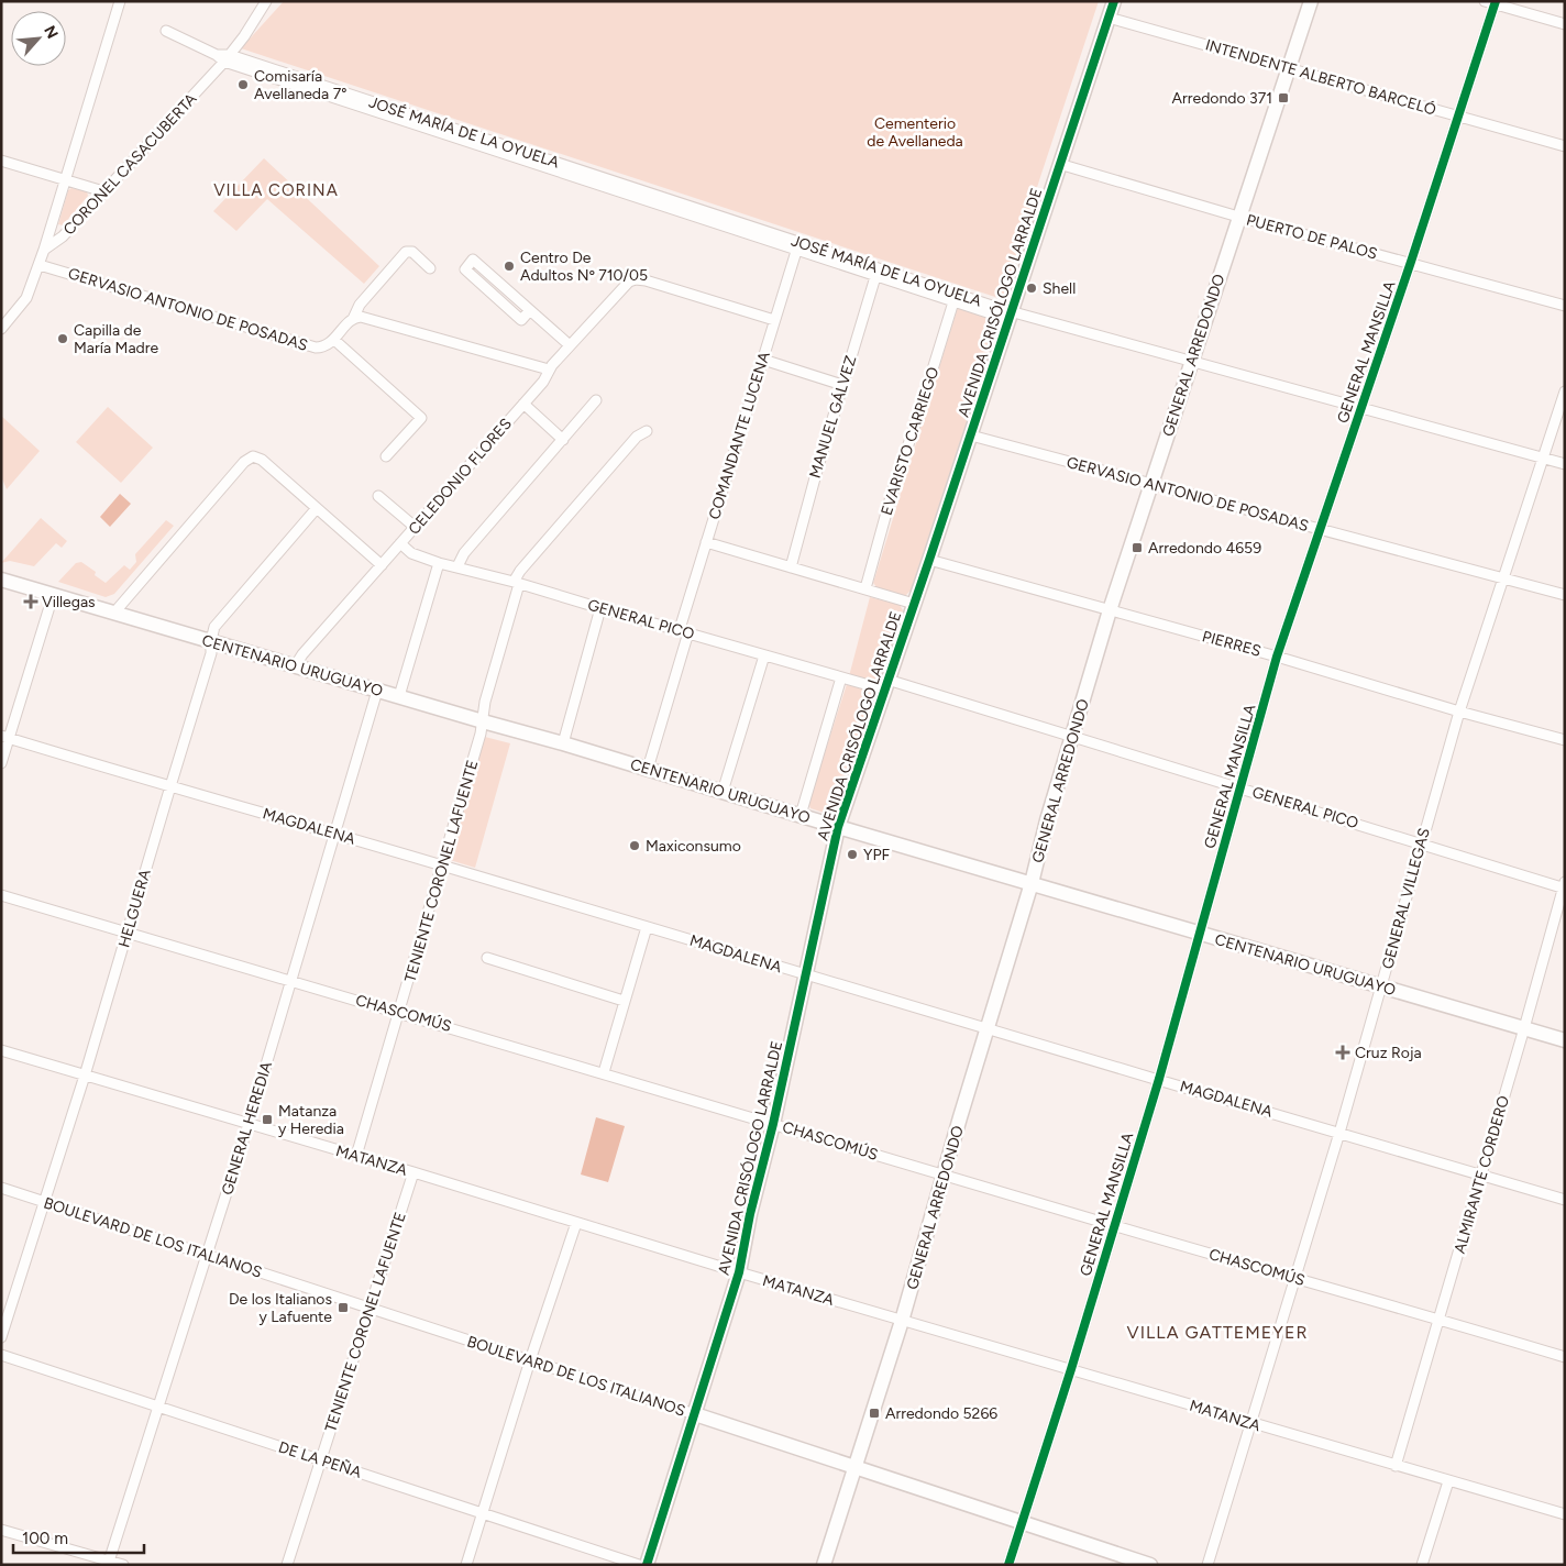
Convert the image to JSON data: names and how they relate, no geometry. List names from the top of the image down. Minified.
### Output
{"streets":{"street":["INTENDENTE ALBERTO BARCELÓ","JOSÉ MARÍA DE LA OYUELA","CORONEL CASACUBERTA","PUERTO DE PALOS","AVENIDA CRISÓLOGO LARRALDE","GERVASIO ANTONIO DE POSADAS","GENERAL MANSILLA","GENERAL ARREDONDO","MANUEL GÁLVEZ","COMANDANTE LUCENA","EVARISTO CARRIEGO","CELEDONIO FLORES","GENERAL PICO","PIERRES","CENTENARIO URUGUAYO","MAGDALENA","TENIENTE CORONEL LAFUENTE","GENERAL VILLEGAS","HELGUERA","CHASCOMÚS","GENERAL HEREDIA","MATANZA","ALMIRANTE CORDERO","BOULEVARD DE LOS ITALIANOS","DE LA PEÑA"]},"crossings":[["INTENDENTE ALBERTO BARCELÓ","AVENIDA CRISÓLOGO LARRALDE"],["INTENDENTE ALBERTO BARCELÓ","GENERAL MANSILLA"],["INTENDENTE ALBERTO BARCELÓ","GENERAL ARREDONDO"],["JOSÉ MARÍA DE LA OYUELA","CORONEL CASACUBERTA"],["JOSÉ MARÍA DE LA OYUELA","AVENIDA CRISÓLOGO LARRALDE"],["JOSÉ MARÍA DE LA OYUELA","GENERAL MANSILLA"],["JOSÉ MARÍA DE LA OYUELA","GENERAL ARREDONDO"],["JOSÉ MARÍA DE LA OYUELA","MANUEL GÁLVEZ"],["JOSÉ MARÍA DE LA OYUELA","COMANDANTE LUCENA"],["JOSÉ MARÍA DE LA OYUELA","EVARISTO CARRIEGO"],["JOSÉ MARÍA DE LA OYUELA","GENERAL VILLEGAS"],["PUERTO DE PALOS","AVENIDA CRISÓLOGO LARRALDE"],["PUERTO DE PALOS","GENERAL MANSILLA"],["PUERTO DE PALOS","GENERAL ARREDONDO"],["AVENIDA CRISÓLOGO LARRALDE","GERVASIO ANTONIO DE POSADAS"],["AVENIDA CRISÓLOGO LARRALDE","GENERAL PICO"],["AVENIDA CRISÓLOGO LARRALDE","PIERRES"],["AVENIDA CRISÓLOGO LARRALDE","CENTENARIO URUGUAYO"],["AVENIDA CRISÓLOGO LARRALDE","MAGDALENA"],["AVENIDA CRISÓLOGO LARRALDE","CHASCOMÚS"],["AVENIDA CRISÓLOGO LARRALDE","MATANZA"],["AVENIDA CRISÓLOGO LARRALDE","BOULEVARD DE LOS ITALIANOS"],["GERVASIO ANTONIO DE POSADAS","GENERAL MANSILLA"],["GERVASIO ANTONIO DE POSADAS","GENERAL ARREDONDO"],["GERVASIO ANTONIO DE POSADAS","GENERAL VILLEGAS"],["GENERAL MANSILLA","GENERAL PICO"],["GENERAL MANSILLA","PIERRES"],["GENERAL MANSILLA","CENTENARIO URUGUAYO"],["GENERAL MANSILLA","MAGDALENA"],["GENERAL MANSILLA","CHASCOMÚS"],["GENERAL MANSILLA","MATANZA"],["GENERAL MANSILLA","BOULEVARD DE LOS ITALIANOS"],["GENERAL ARREDONDO","GENERAL PICO"],["GENERAL ARREDONDO","PIERRES"],["GENERAL ARREDONDO","CENTENARIO URUGUAYO"],["GENERAL ARREDONDO","MAGDALENA"],["GENERAL ARREDONDO","CHASCOMÚS"],["GENERAL ARREDONDO","MATANZA"],["GENERAL ARREDONDO","BOULEVARD DE LOS ITALIANOS"],["COMANDANTE LUCENA","CELEDONIO FLORES"],["COMANDANTE LUCENA","GENERAL PICO"],["COMANDANTE LUCENA","CENTENARIO URUGUAYO"],["CELEDONIO FLORES","GENERAL PICO"],["CELEDONIO FLORES","CENTENARIO URUGUAYO"],["GENERAL PICO","TENIENTE CORONEL LAFUENTE"],["GENERAL PICO","GENERAL VILLEGAS"],["GENERAL PICO","ALMIRANTE CORDERO"],["PIERRES","GENERAL VILLEGAS"],["CENTENARIO URUGUAYO","TENIENTE CORONEL LAFUENTE"],["CENTENARIO URUGUAYO","GENERAL VILLEGAS"],["CENTENARIO URUGUAYO","HELGUERA"],["CENTENARIO URUGUAYO","GENERAL HEREDIA"],["CENTENARIO URUGUAYO","ALMIRANTE CORDERO"],["MAGDALENA","TENIENTE CORONEL LAFUENTE"],["MAGDALENA","GENERAL VILLEGAS"],["MAGDALENA","HELGUERA"],["MAGDALENA","GENERAL HEREDIA"],["MAGDALENA","ALMIRANTE CORDERO"],["TENIENTE CORONEL LAFUENTE","CHASCOMÚS"],["TENIENTE CORONEL LAFUENTE","MATANZA"],["TENIENTE CORONEL LAFUENTE","BOULEVARD DE LOS ITALIANOS"],["TENIENTE CORONEL LAFUENTE","DE LA PEÑA"],["GENERAL VILLEGAS","CHASCOMÚS"],["GENERAL VILLEGAS","MATANZA"],["HELGUERA","CHASCOMÚS"],["HELGUERA","MATANZA"],["HELGUERA","BOULEVARD DE LOS ITALIANOS"],["CHASCOMÚS","GENERAL HEREDIA"],["CHASCOMÚS","ALMIRANTE CORDERO"],["GENERAL HEREDIA","MATANZA"],["GENERAL HEREDIA","BOULEVARD DE LOS ITALIANOS"],["GENERAL HEREDIA","DE LA PEÑA"],["MATANZA","ALMIRANTE CORDERO"]],"districts":["VILLA CORINA","VILLA GATTEMEYER"],"parks":["Cementerio de Avellaneda"],"places":{"other":["Comisaría Avellaneda 7°","Centro De Adultos Nº 710/05","Shell","Capilla de María Madre","Maxiconsumo","YPF"],"transit":["Arredondo 371","Arredondo 4659","Matanza y Heredia","De los Italianos y Lafuente","Arredondo 5266"],"health":["Villegas","Cruz Roja"]},"scale_bar":"100 m","north":"top right"}
